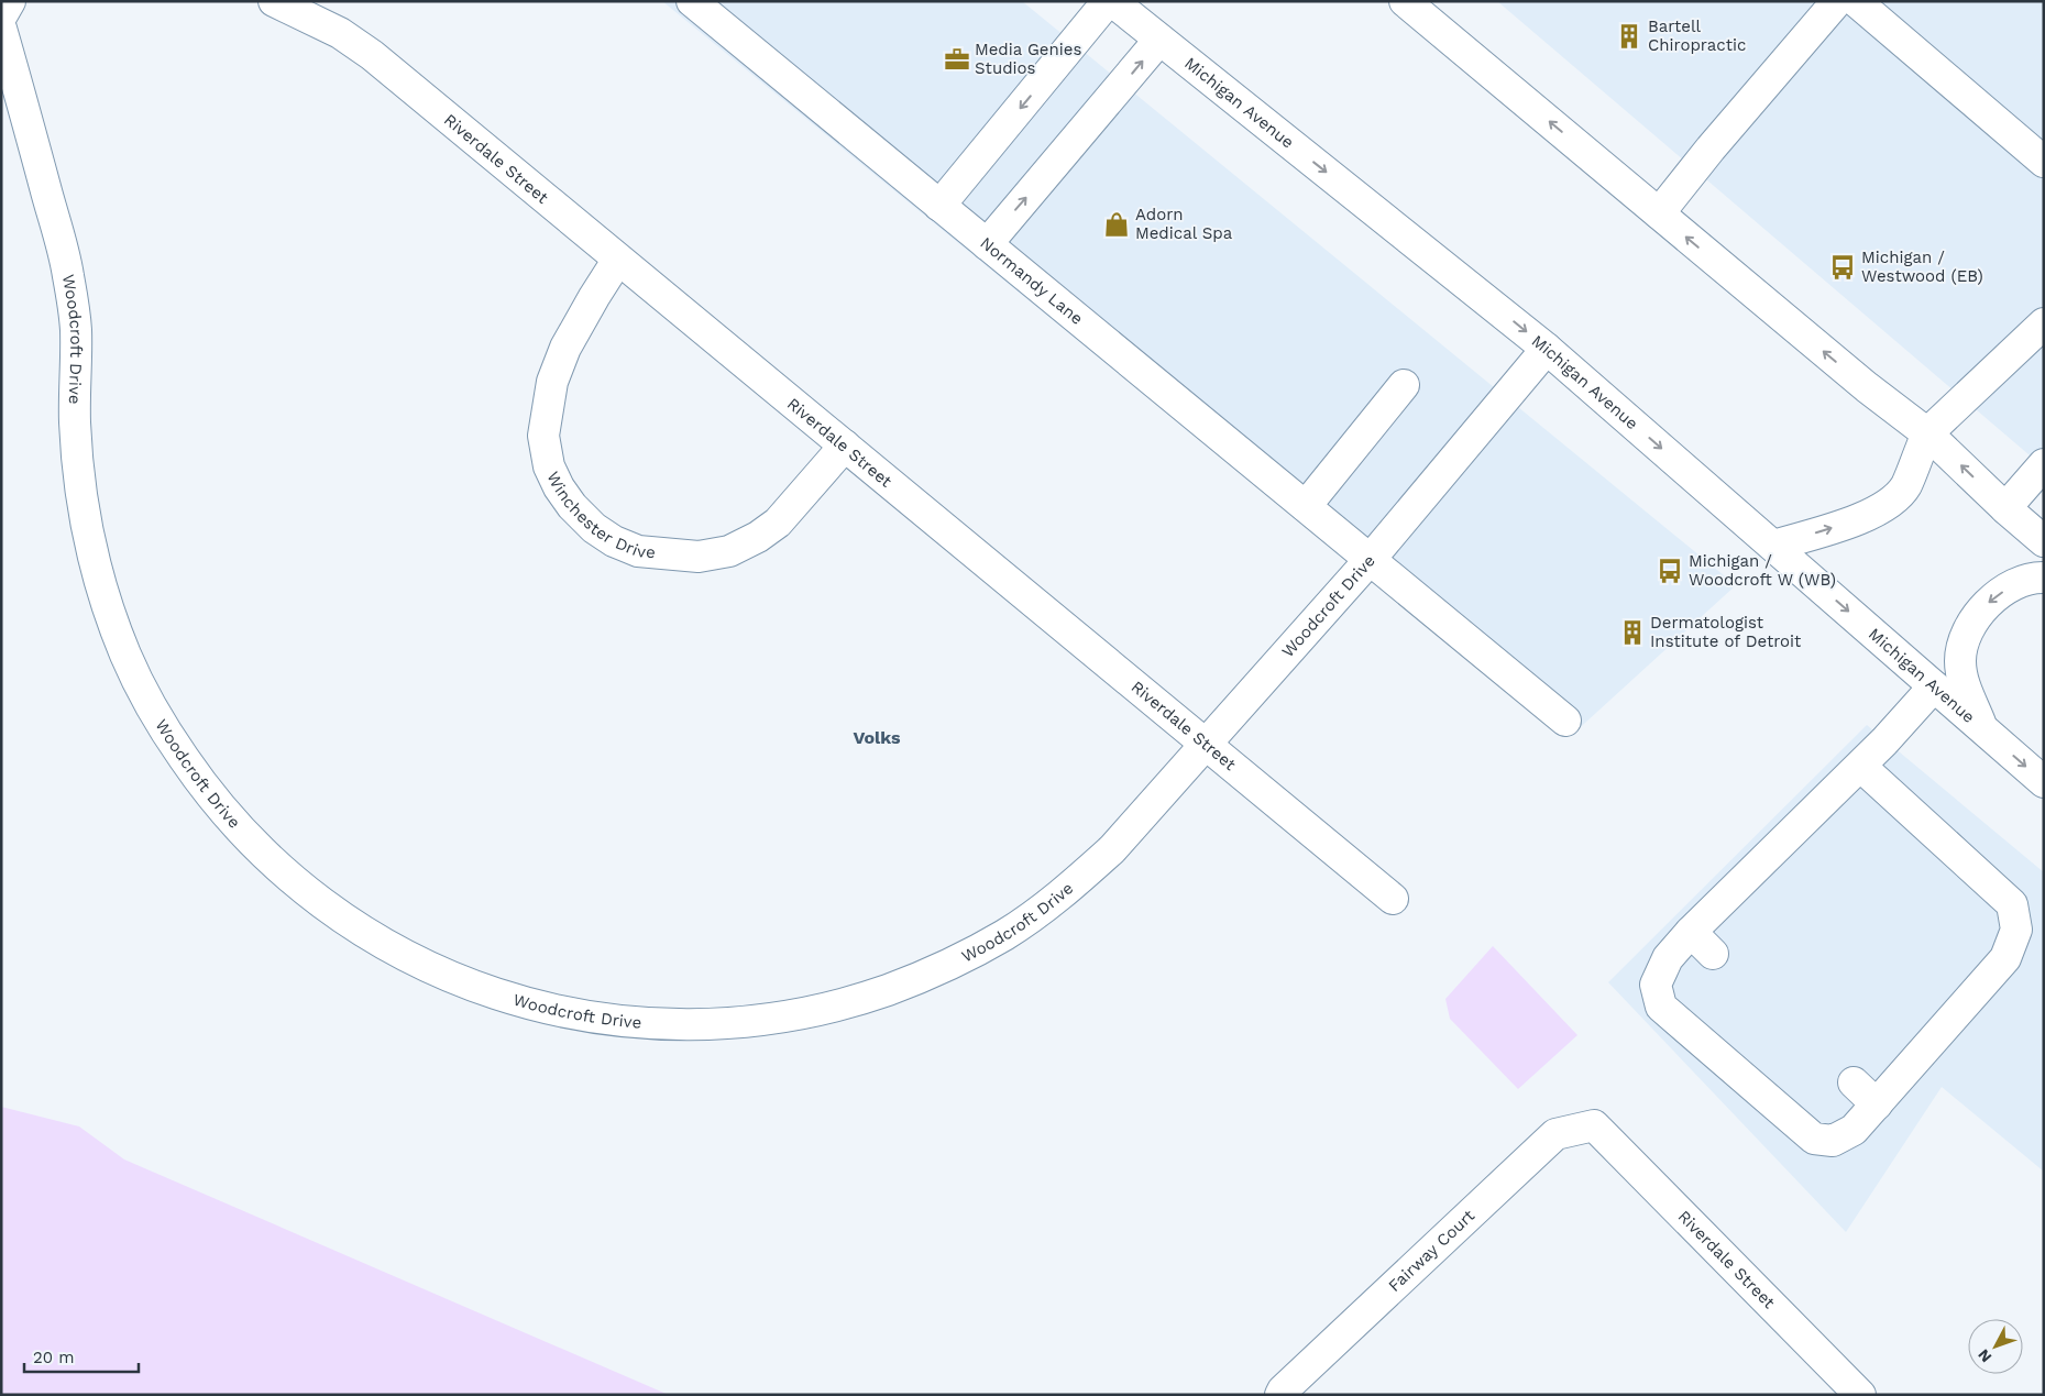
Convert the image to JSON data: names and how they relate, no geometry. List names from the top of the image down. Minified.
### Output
{"streets":{"street":["Michigan Avenue","Riverdale Street","Normandy Lane","Woodcroft Drive","Winchester Drive","Fairway Court"]},"crossings":[["Michigan Avenue","Woodcroft Drive"],["Riverdale Street","Woodcroft Drive"],["Riverdale Street","Winchester Drive"],["Riverdale Street","Fairway Court"],["Normandy Lane","Woodcroft Drive"]],"districts":["Volks"],"places":{"building":["Bartell Chiropractic","Dermatologist Institute of Detroit"],"office":["Media Genies Studios"],"shop":["Adorn Medical Spa"],"bus stop":["Michigan / Westwood (EB)","Michigan / Woodcroft W (WB)"]},"scale_bar":"20 m","north":"bottom left"}
